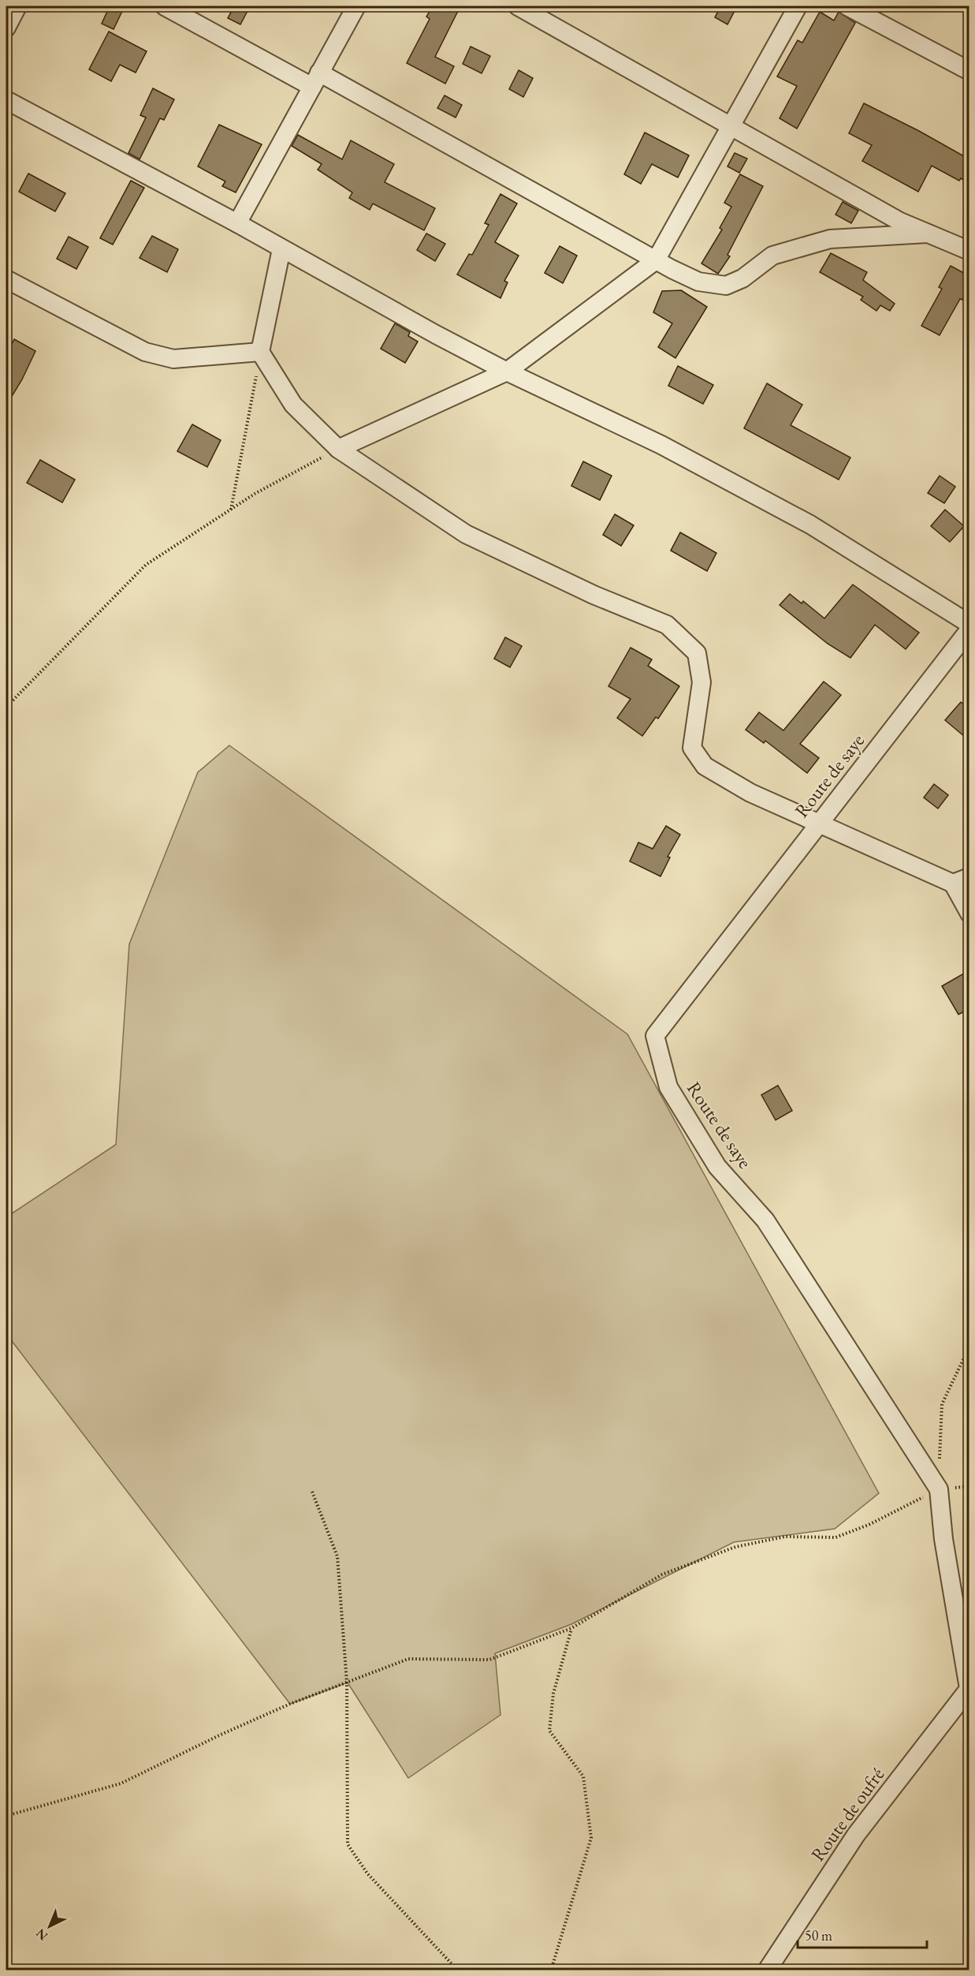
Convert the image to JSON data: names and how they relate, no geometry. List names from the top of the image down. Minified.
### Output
{"streets":{"street":["Route de saye","Route de oufré"]},"crossings":[["Route de saye","Route de oufré"]],"scale_bar":"50 m","north":"bottom left"}
